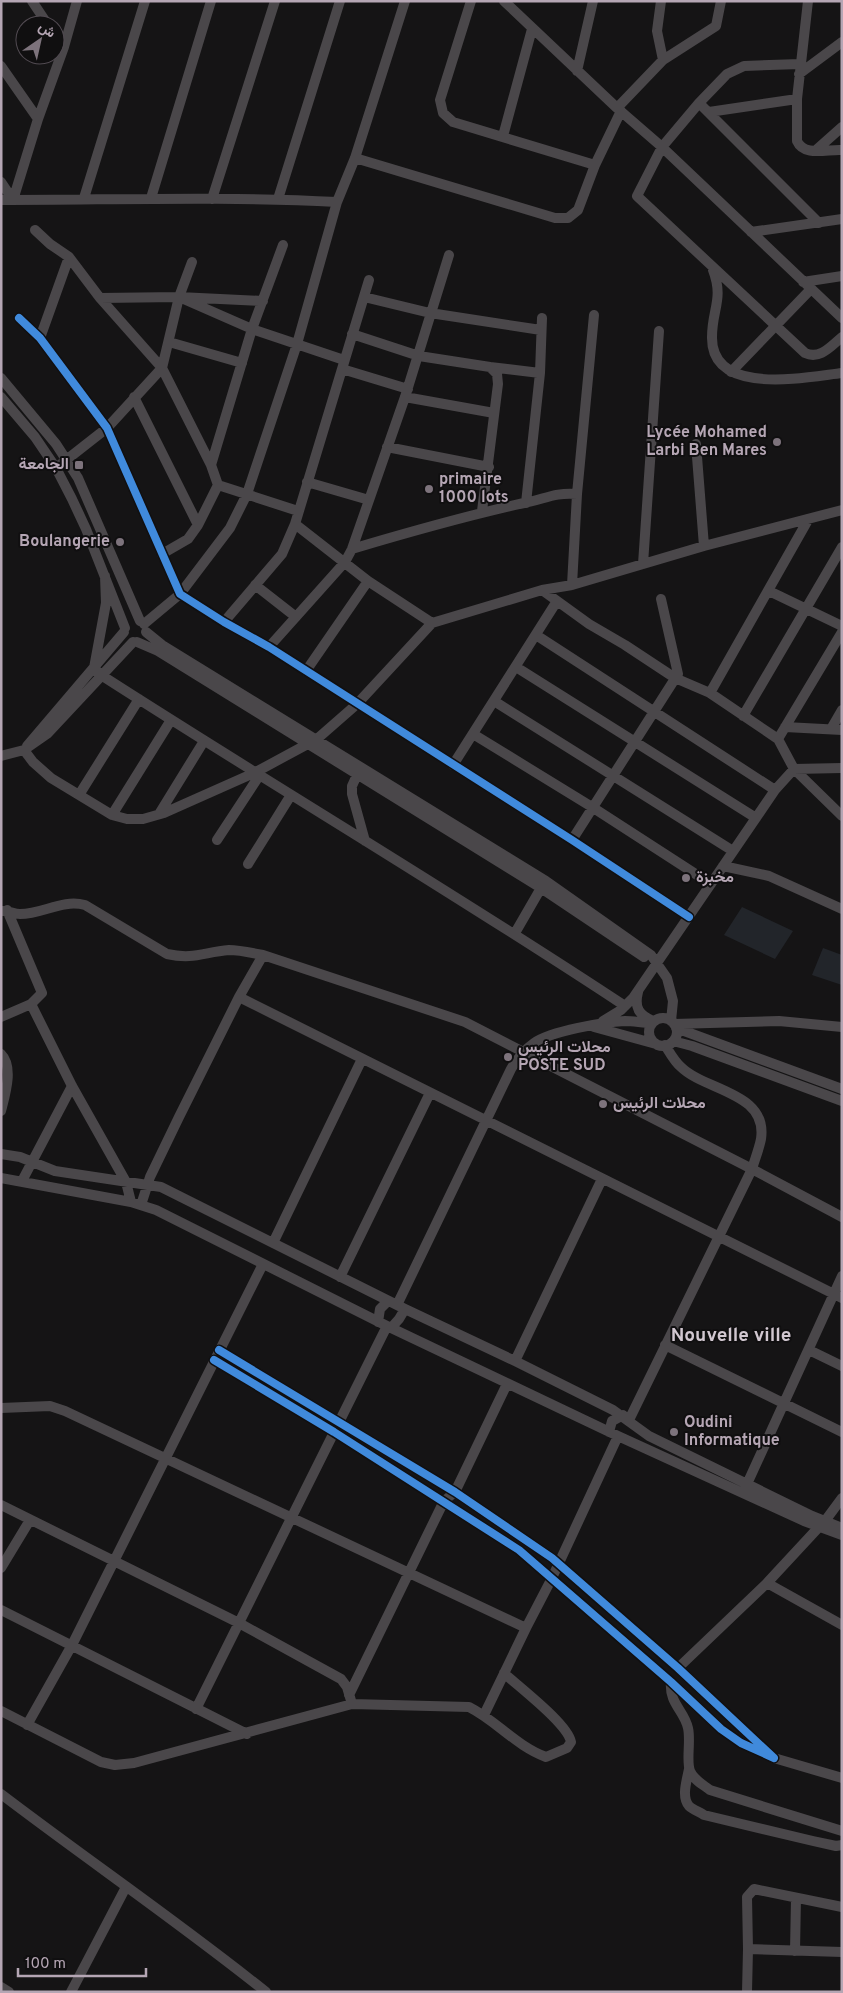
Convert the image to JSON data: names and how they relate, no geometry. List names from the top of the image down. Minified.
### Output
{"districts":["Nouvelle ville"],"places":{"other":["Lycée Mohamed Larbi Ben Mares","primaire 1000 lots","Boulangerie","مخبزة","محلات الرئيس POSTE SUD","محلات الرئيس","Oudini Informatique"],"transit":["الجامعة"]},"scale_bar":"100 m","north":"top right"}
